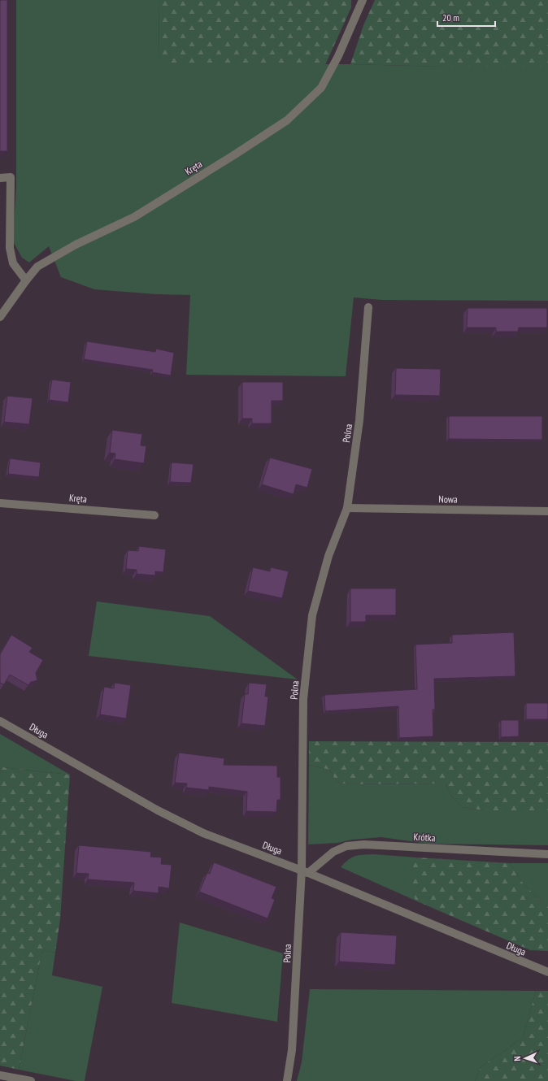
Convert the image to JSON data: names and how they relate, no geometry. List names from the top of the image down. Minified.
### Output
{"streets":{"street":["Kręta","Polna","Nowa","Długa","Krótka"]},"crossings":[["Polna","Nowa"],["Polna","Długa"],["Polna","Krótka"],["Długa","Krótka"]],"scale_bar":"20 m","north":"left"}
